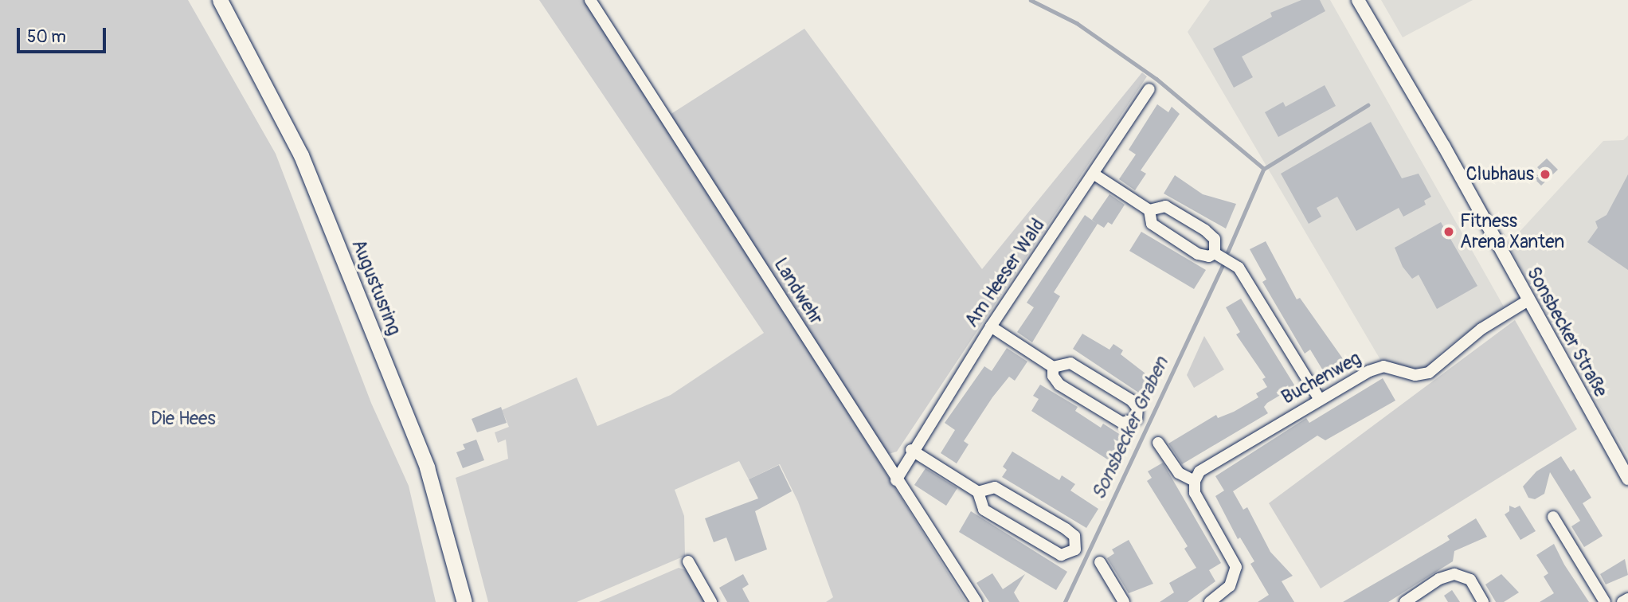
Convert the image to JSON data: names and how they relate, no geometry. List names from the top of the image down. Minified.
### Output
{"streets":{"main road":["Augustusring"],"street":["Am Heeser Wald","Landwehr","Sonsbecker Straße","Buchenweg"]},"crossings":[["Am Heeser Wald","Landwehr"],["Sonsbecker Straße","Buchenweg"]],"water":["Sonsbecker Graben"],"parks":["Die Hees"],"places":["Clubhaus","Fitness Arena Xanten"],"scale_bar":"50 m"}
